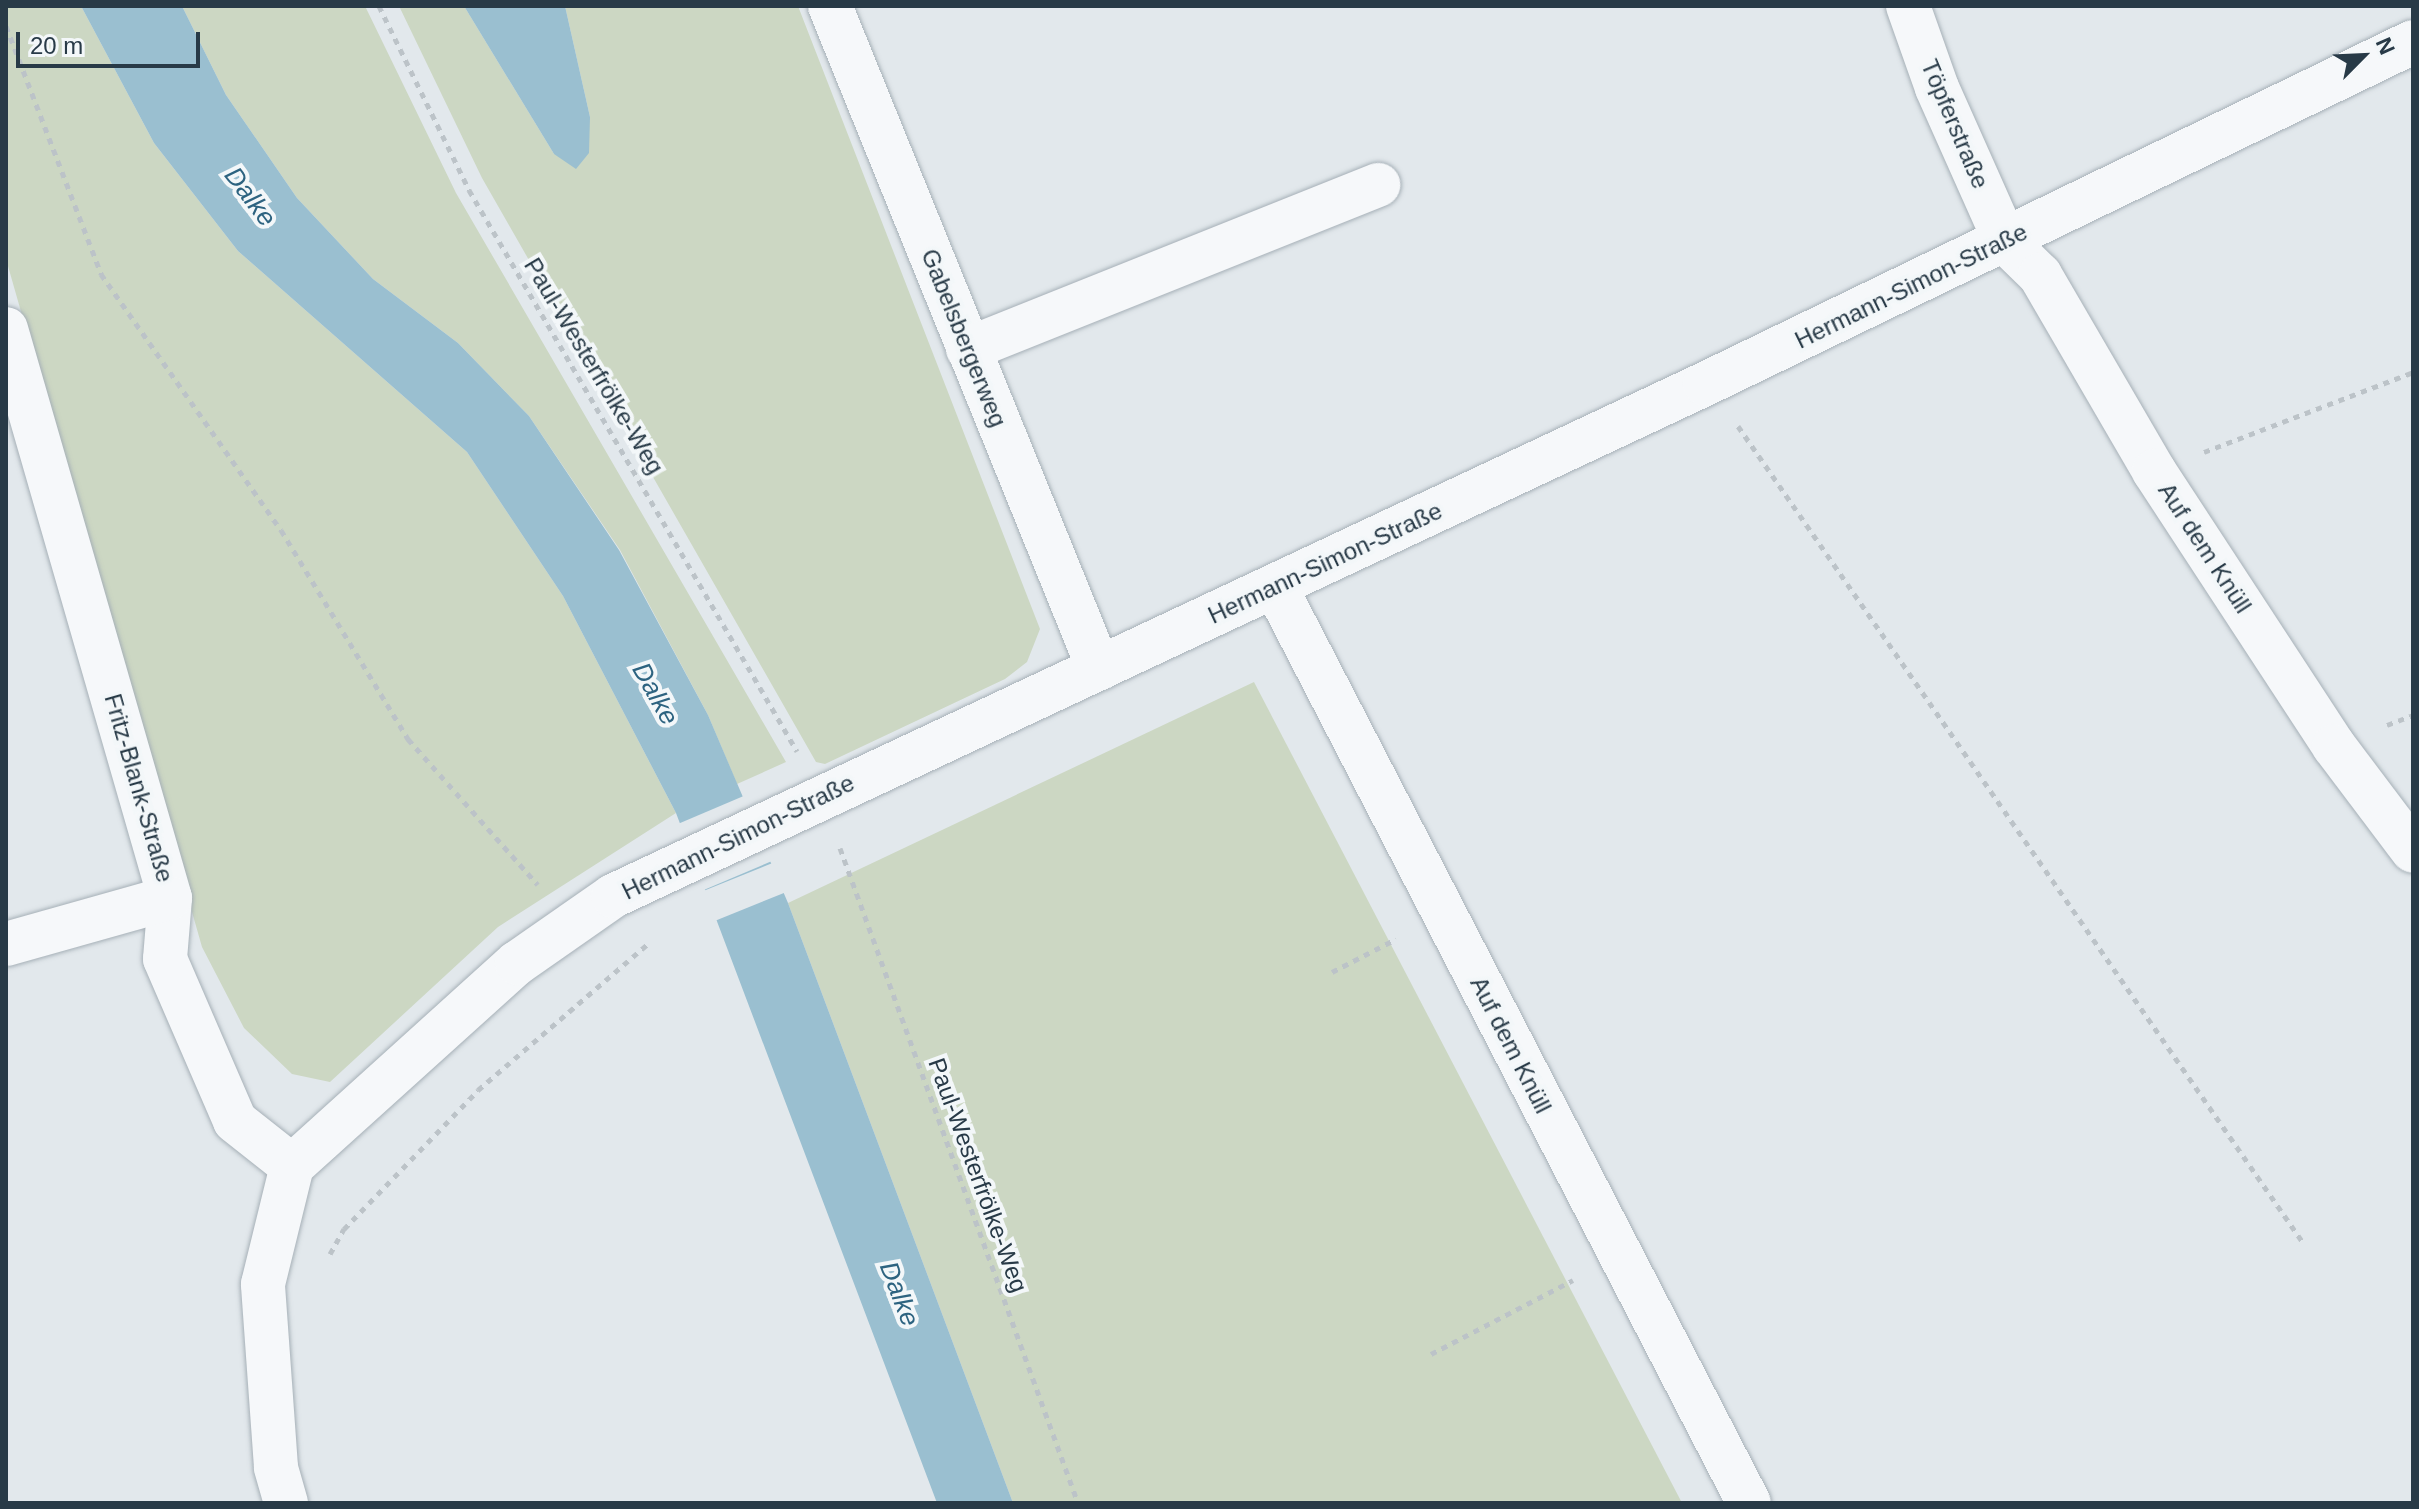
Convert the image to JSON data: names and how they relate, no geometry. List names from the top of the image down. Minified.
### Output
{"streets":{"street":["Töpferstraße","Hermann-Simon-Straße","Gabelsbergerweg","Auf dem Knüll","Fritz-Blank-Straße"],"path":["Paul-Westerfrölke-Weg"]},"crossings":[["Töpferstraße","Hermann-Simon-Straße"],["Töpferstraße","Auf dem Knüll"],["Hermann-Simon-Straße","Gabelsbergerweg"],["Hermann-Simon-Straße","Auf dem Knüll"],["Hermann-Simon-Straße","Fritz-Blank-Straße"]],"water":["Dalke"],"scale_bar":"20 m","north":"top right"}
